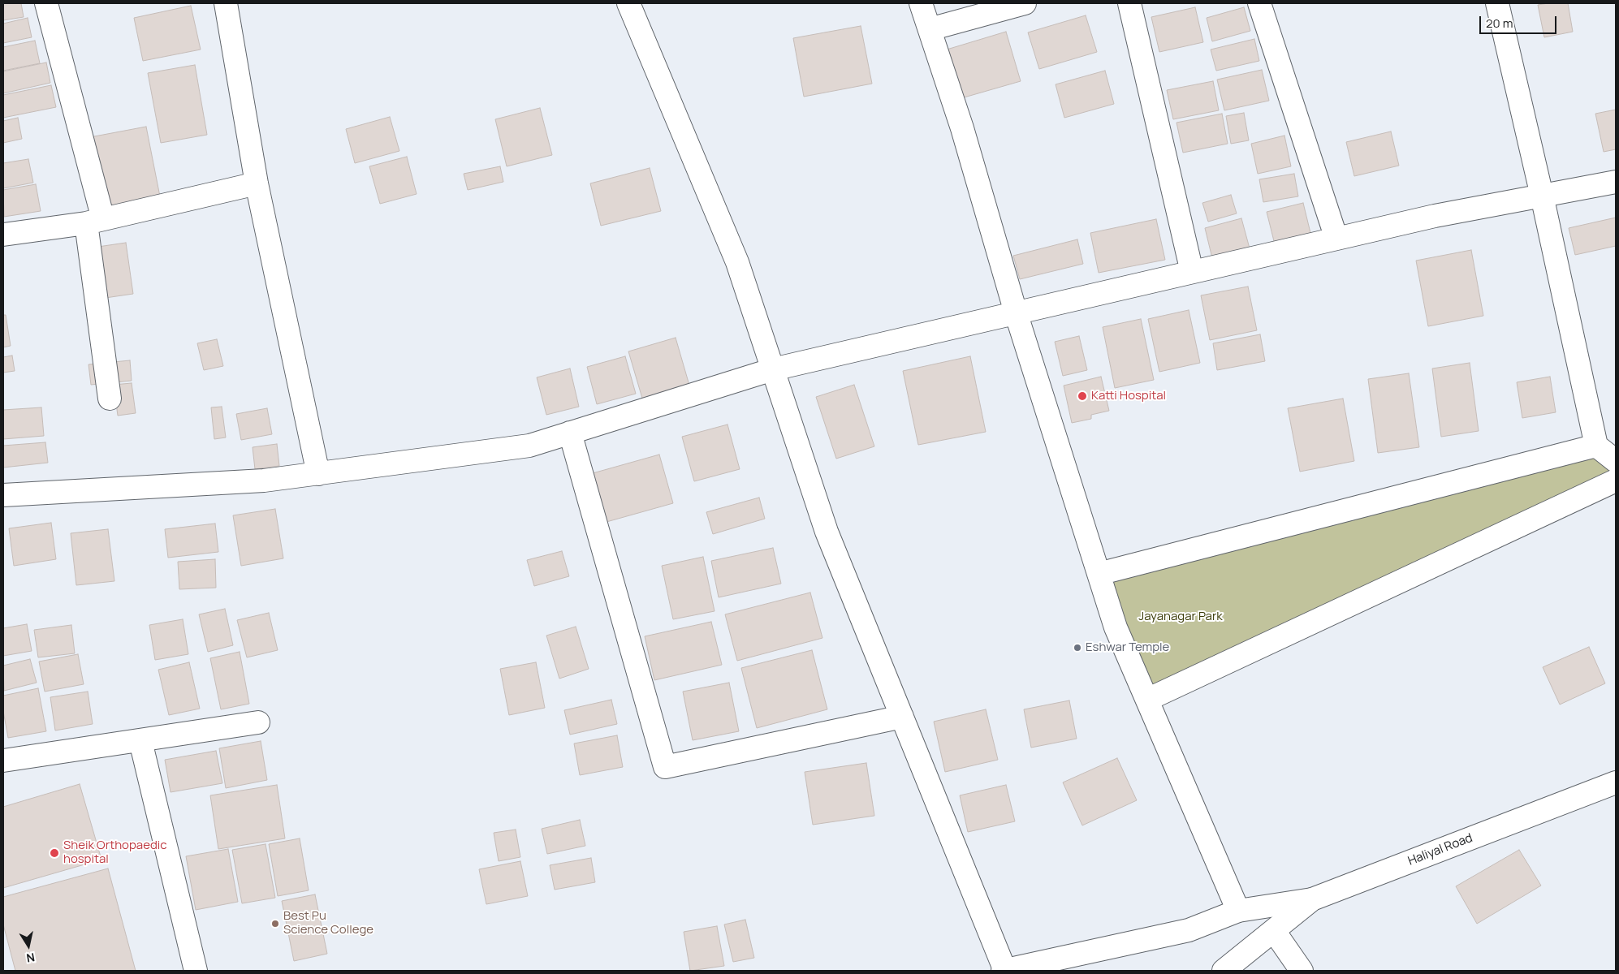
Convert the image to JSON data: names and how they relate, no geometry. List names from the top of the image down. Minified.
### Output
{"streets":{"street":["Haliyal Road"]},"parks":["Jayanagar Park"],"places":["Katti Hospital","Eshwar Temple","Sheik Orthopaedic hospital","Best Pu Science College"],"scale_bar":"20 m","north":"bottom"}
